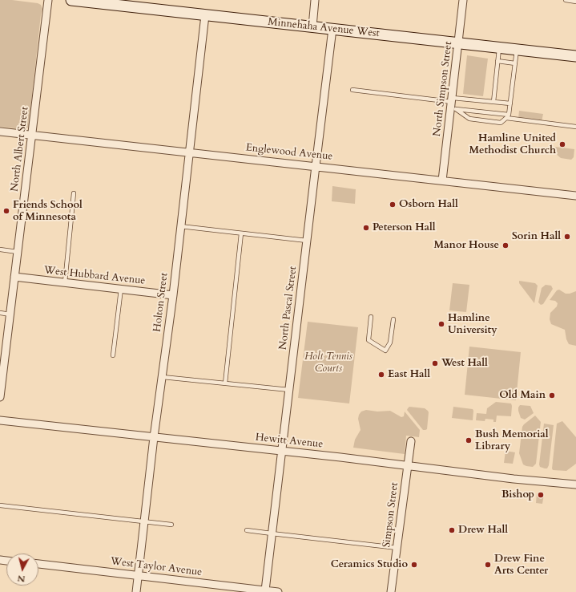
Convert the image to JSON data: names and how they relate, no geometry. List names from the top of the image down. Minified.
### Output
{"streets":{"street":["Minnehaha Avenue West","North Simpson Street","North Albert Street","Englewood Avenue","West Hubbard Avenue","Holton Street","North Pascal Street","Hewitt Avenue","Simpson Street","West Taylor Avenue"]},"crossings":[["Minnehaha Avenue West","North Simpson Street"],["Minnehaha Avenue West","Holton Street"],["Minnehaha Avenue West","North Pascal Street"],["North Simpson Street","Englewood Avenue"],["North Albert Street","Englewood Avenue"],["North Albert Street","West Hubbard Avenue"],["Englewood Avenue","Holton Street"],["Englewood Avenue","North Pascal Street"],["West Hubbard Avenue","Holton Street"],["Holton Street","Hewitt Avenue"],["Holton Street","West Taylor Avenue"],["North Pascal Street","Hewitt Avenue"],["North Pascal Street","West Taylor Avenue"],["Hewitt Avenue","Simpson Street"]],"parks":["Holt Tennis Courts"],"places":["Hamline United Methodist Church","Osborn Hall","Friends School of Minnesota","Peterson Hall","Sorin Hall","Manor House","Hamline University","West Hall","East Hall","Old Main","Bush Memorial Library","Bishop","Drew Hall","Ceramics Studio","Drew Fine Arts Center"],"north":"bottom"}
